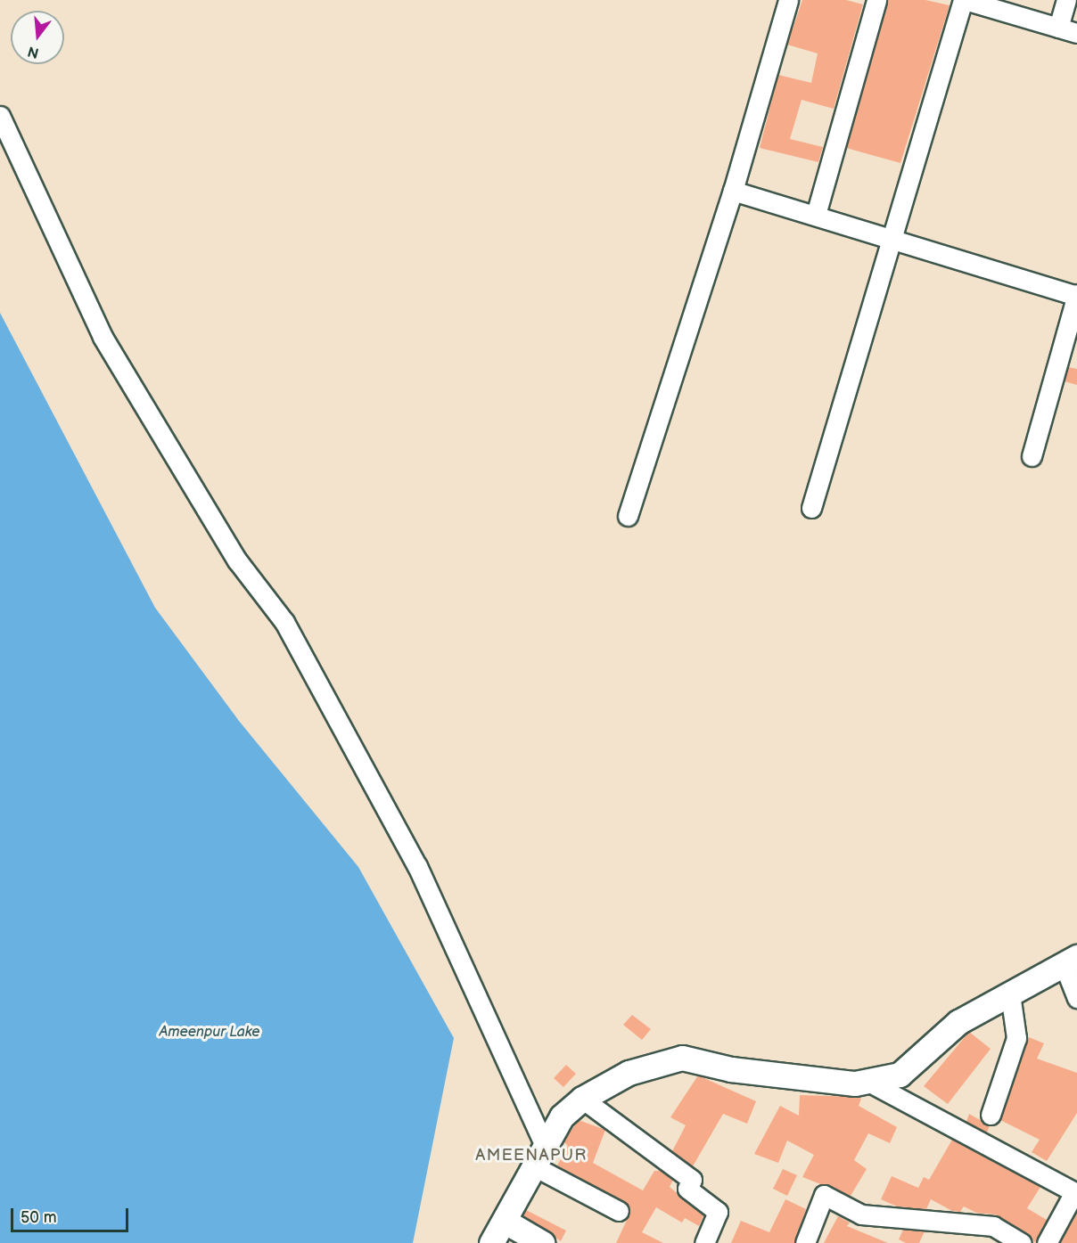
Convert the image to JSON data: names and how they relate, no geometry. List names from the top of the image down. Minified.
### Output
{"districts":["AMEENAPUR"],"water":["Ameenpur Lake"],"scale_bar":"50 m","north":"bottom"}
